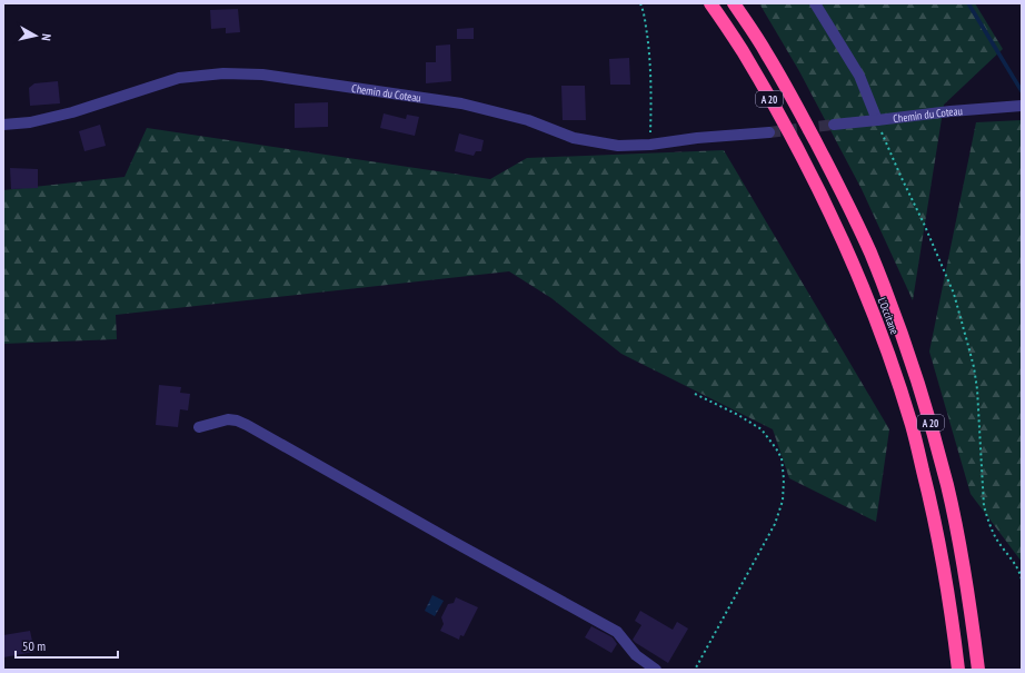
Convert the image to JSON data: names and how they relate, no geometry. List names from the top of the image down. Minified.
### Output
{"streets":{"highway":["A 20","L'Occitane"],"street":["Chemin du Coteau"]},"scale_bar":"50 m","north":"right"}
